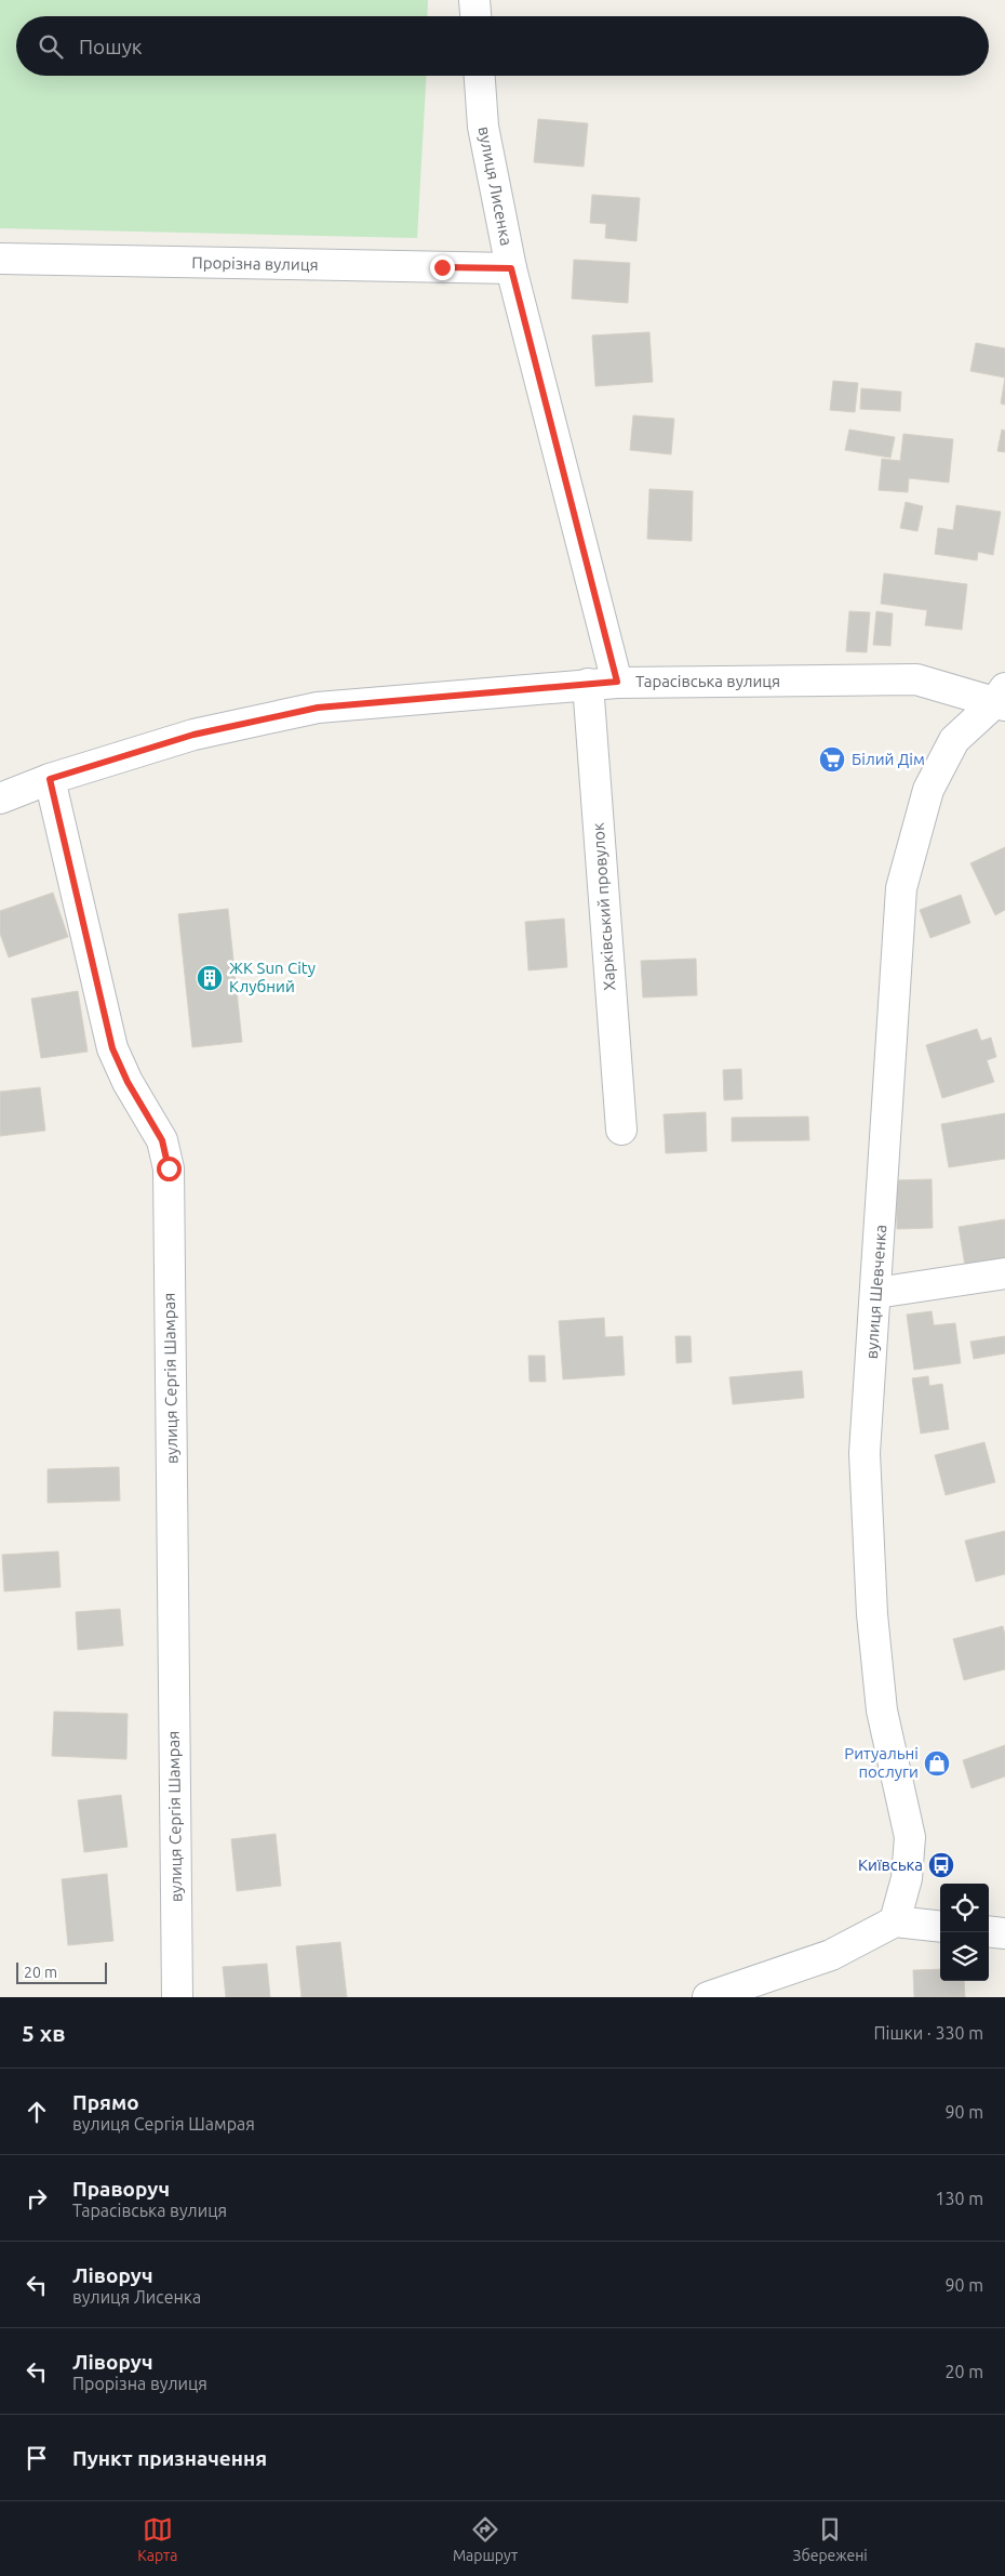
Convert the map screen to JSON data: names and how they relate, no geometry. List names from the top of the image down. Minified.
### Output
{"streets":{"street":["вулиця Лисенка","Прорізна вулиця","Тарасівська вулиця","Харківський провулок","вулиця Шевченка","вулиця Сергія Шамрая"]},"crossings":[["вулиця Лисенка","Прорізна вулиця"],["вулиця Лисенка","Тарасівська вулиця"],["Тарасівська вулиця","Харківський провулок"],["Тарасівська вулиця","вулиця Шевченка"],["Тарасівська вулиця","вулиця Сергія Шамрая"]],"places":{"supermarket":["Білий Дім"],"building":["ЖК Sun City Клубний"],"shop":["Ритуальні послуги"],"bus stop":["Київська"]},"scale_bar":"20 m","page":{"search":"Пошук","scale":"20 m","heading":["5 хв","Пішки · 330 m"],"list":[["Прямо","вулиця Сергія Шамрая","90 m"],["Праворуч","Тарасівська вулиця","130 m"],["Ліворуч","вулиця Лисенка","90 m"],["Ліворуч","Прорізна вулиця","20 m"],"Пункт призначення"],"nav":["Карта","Маршрут","Збережені"]}}
